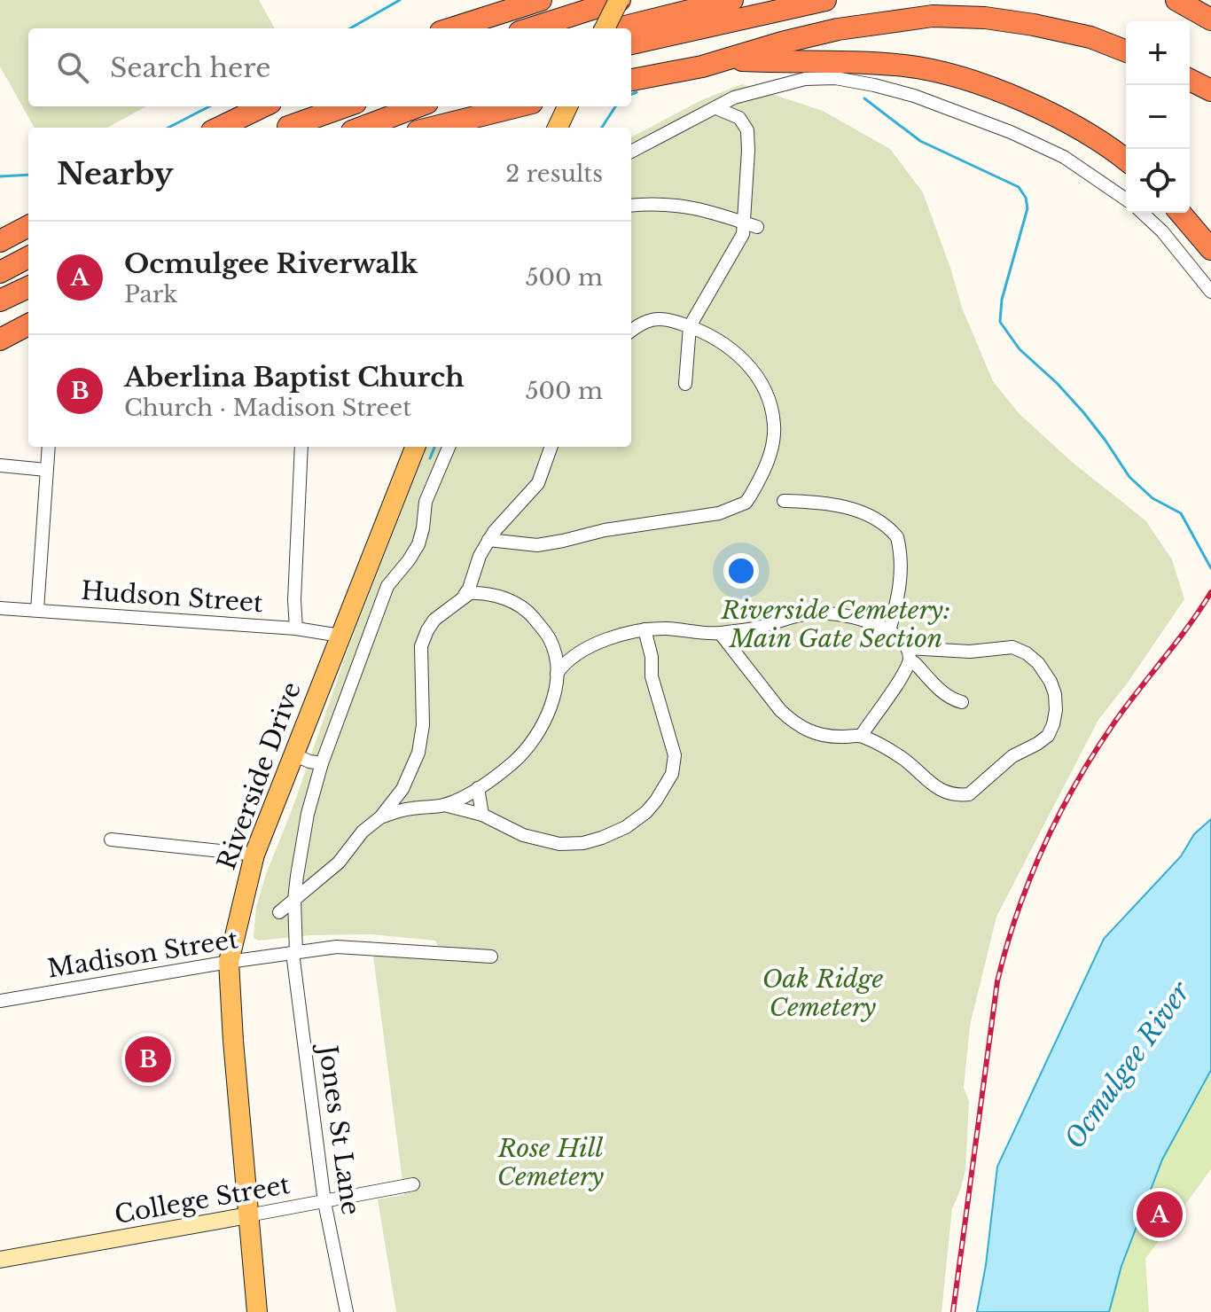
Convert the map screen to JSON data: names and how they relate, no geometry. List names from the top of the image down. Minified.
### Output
{"streets":{"main road":["Riverside Drive"],"street":["Hudson Street","Madison Street","Jones St Lane","College Street"]},"crossings":[["Hudson Street","Riverside Drive"],["Riverside Drive","Madison Street"],["Riverside Drive","College Street"],["Madison Street","Jones St Lane"],["Jones St Lane","College Street"]],"water":["Ocmulgee River"],"parks":["Riverside Cemetery: Main Gate Section","Oak Ridge Cemetery","Rose Hill Cemetery"],"page":{"map_buttons":["+","−"],"search":"Search here","heading":["Nearby","2 results"],"list":[{"mark":"A","name":"Ocmulgee Riverwalk","note":"Park","value":"500 m"},{"mark":"B","name":"Aberlina Baptist Church","note":"Church · Madison Street","value":"500 m"}],"pins":["B","A"]}}
